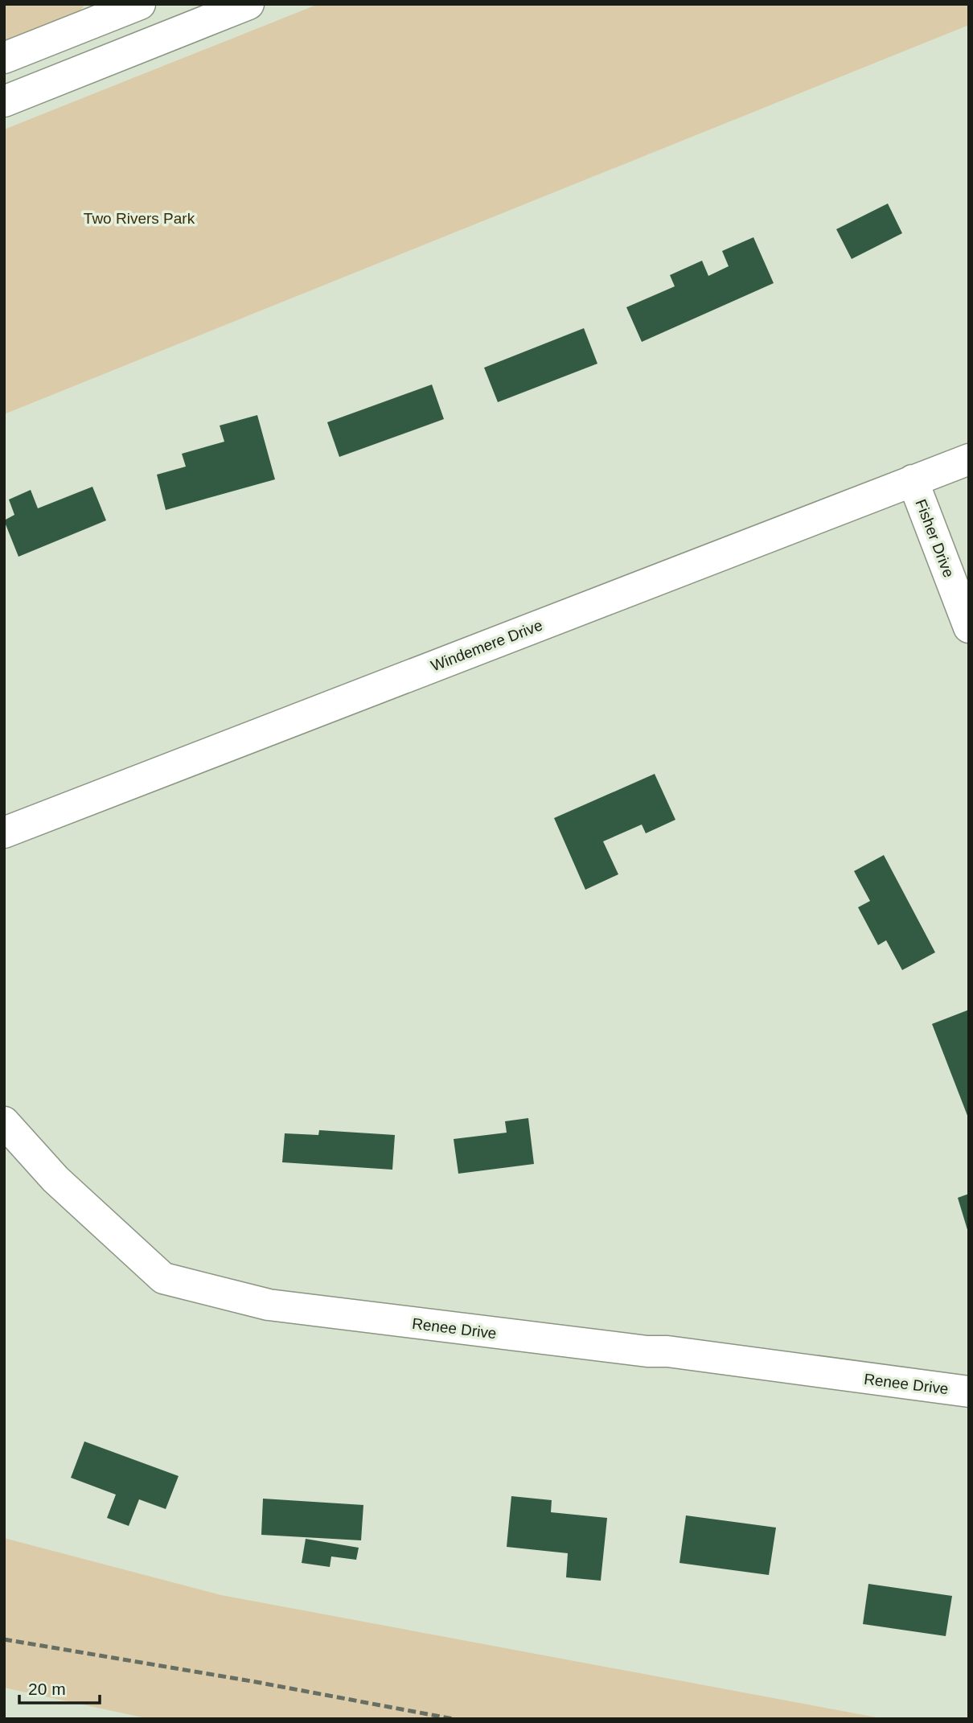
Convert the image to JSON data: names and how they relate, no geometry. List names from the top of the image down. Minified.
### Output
{"streets":{"street":["Fisher Drive","Windemere Drive","Renee Drive"]},"crossings":[["Fisher Drive","Windemere Drive"]],"parks":["Two Rivers Park"],"scale_bar":"20 m"}
